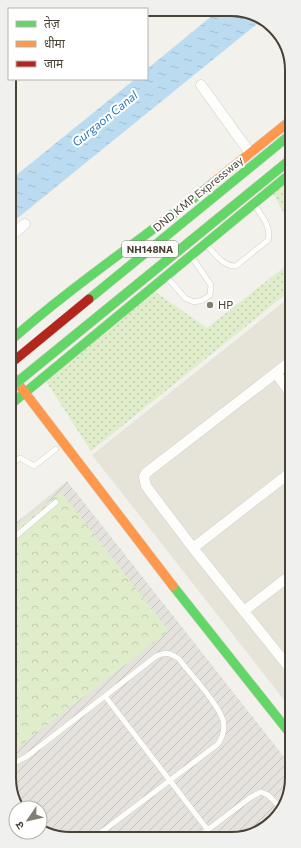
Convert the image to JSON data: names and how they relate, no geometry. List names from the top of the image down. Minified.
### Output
{"streets":{"main road":["DND KMP Expressway","NH148NA"]},"water":["Gurgaon Canal"],"places":["HP"],"legend":["तेज़","धीमा","जाम"],"north":"bottom left"}
